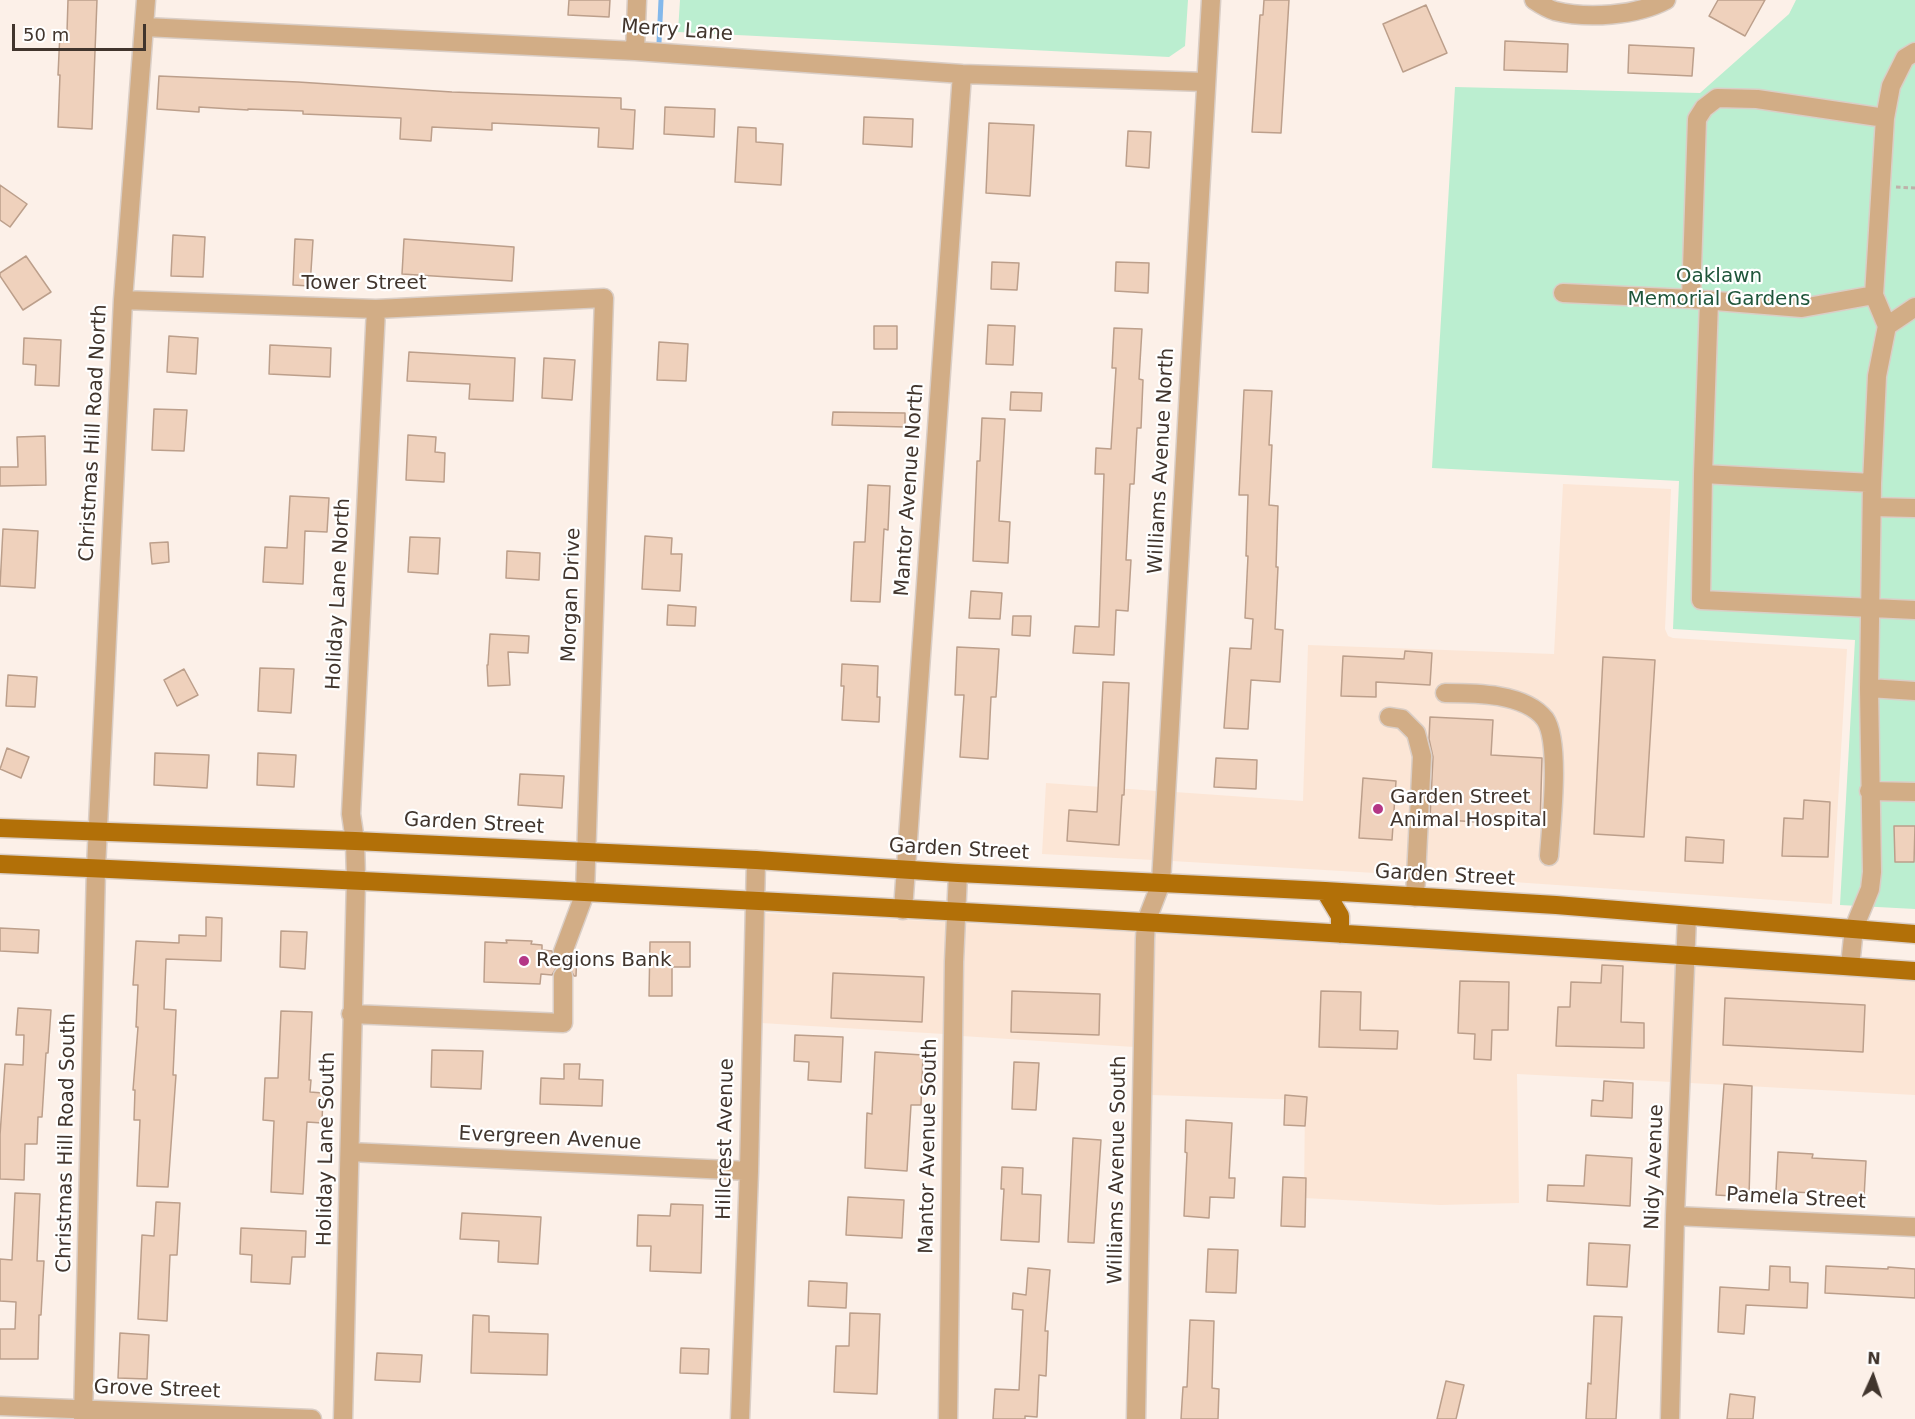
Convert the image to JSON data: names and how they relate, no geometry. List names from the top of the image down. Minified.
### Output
{"streets":{"main road":["Garden Street"],"street":["Merry Lane","Tower Street","Christmas Hill Road North","Williams Avenue North","Mantor Avenue North","Holiday Lane North","Morgan Drive","Evergreen Avenue","Hillcrest Avenue","Christmas Hill Road South","Mantor Avenue South","Holiday Lane South","Nidy Avenue","Williams Avenue South","Pamela Street","Grove Street"]},"crossings":[["Merry Lane","Christmas Hill Road North"],["Merry Lane","Williams Avenue North"],["Merry Lane","Mantor Avenue North"],["Tower Street","Christmas Hill Road North"],["Tower Street","Holiday Lane North"],["Tower Street","Morgan Drive"],["Christmas Hill Road North","Garden Street"],["Christmas Hill Road North","Christmas Hill Road South"],["Williams Avenue North","Garden Street"],["Williams Avenue North","Williams Avenue South"],["Mantor Avenue North","Garden Street"],["Holiday Lane North","Garden Street"],["Holiday Lane North","Holiday Lane South"],["Morgan Drive","Garden Street"],["Garden Street","Hillcrest Avenue"],["Garden Street","Mantor Avenue South"],["Garden Street","Nidy Avenue"],["Evergreen Avenue","Hillcrest Avenue"],["Evergreen Avenue","Holiday Lane South"],["Christmas Hill Road South","Grove Street"],["Nidy Avenue","Pamela Street"]],"parks":["Oaklawn Memorial Gardens"],"places":["Garden Street Animal Hospital","Regions Bank"],"scale_bar":"50 m","north":"top"}
